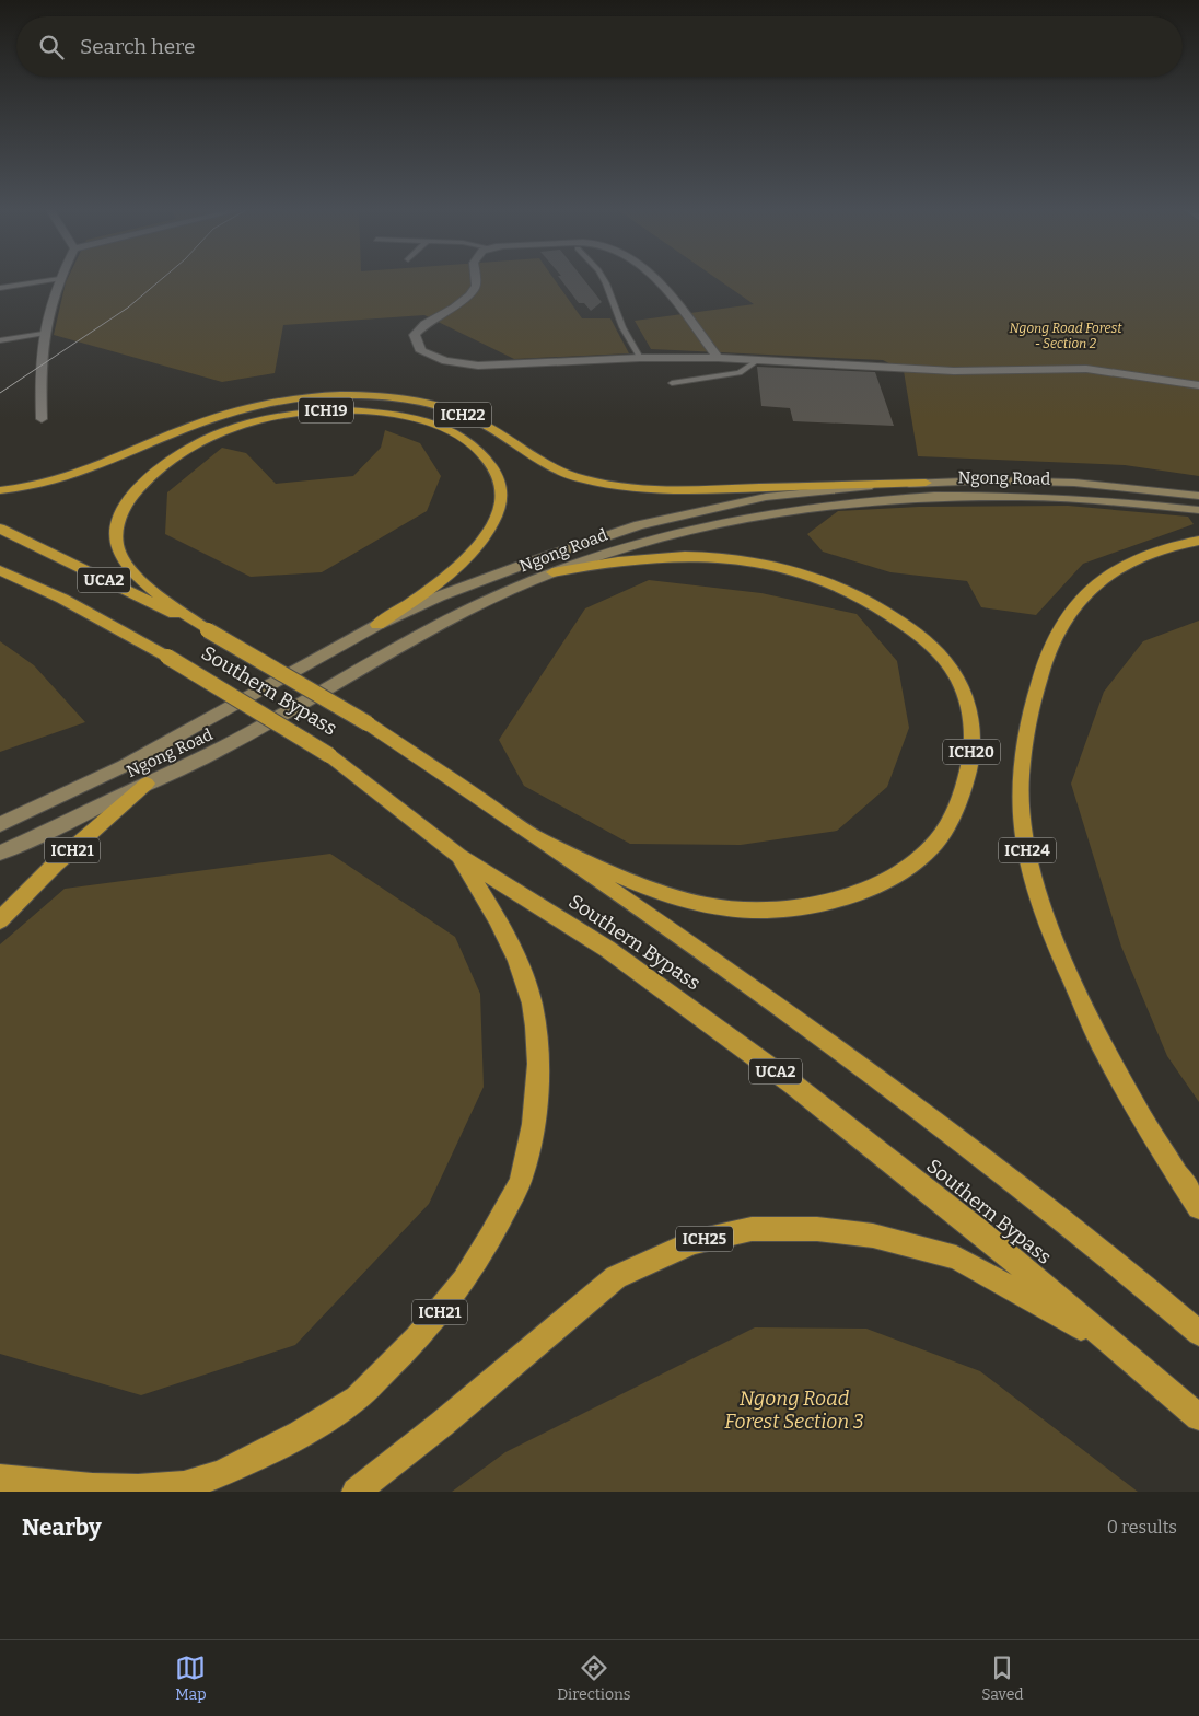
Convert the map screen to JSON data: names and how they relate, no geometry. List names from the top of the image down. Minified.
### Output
{"streets":{"highway":["ICH19","ICH22","UCA2","Southern Bypass","ICH20","ICH21","ICH24","ICH25"],"main road":["Ngong Road"]},"crossings":[["ICH19","Ngong Road"],["ICH19","Southern Bypass"],["ICH22","Ngong Road"],["Ngong Road","ICH20"],["Ngong Road","ICH21"],["Southern Bypass","ICH20"],["Southern Bypass","ICH21"],["Southern Bypass","ICH25"]],"parks":["Ngong Road Forest - Section 2","Ngong Road Forest Section 3"],"page":{"search":"Search here","heading":["Nearby","0 results"],"nav":["Map","Directions","Saved"]}}
